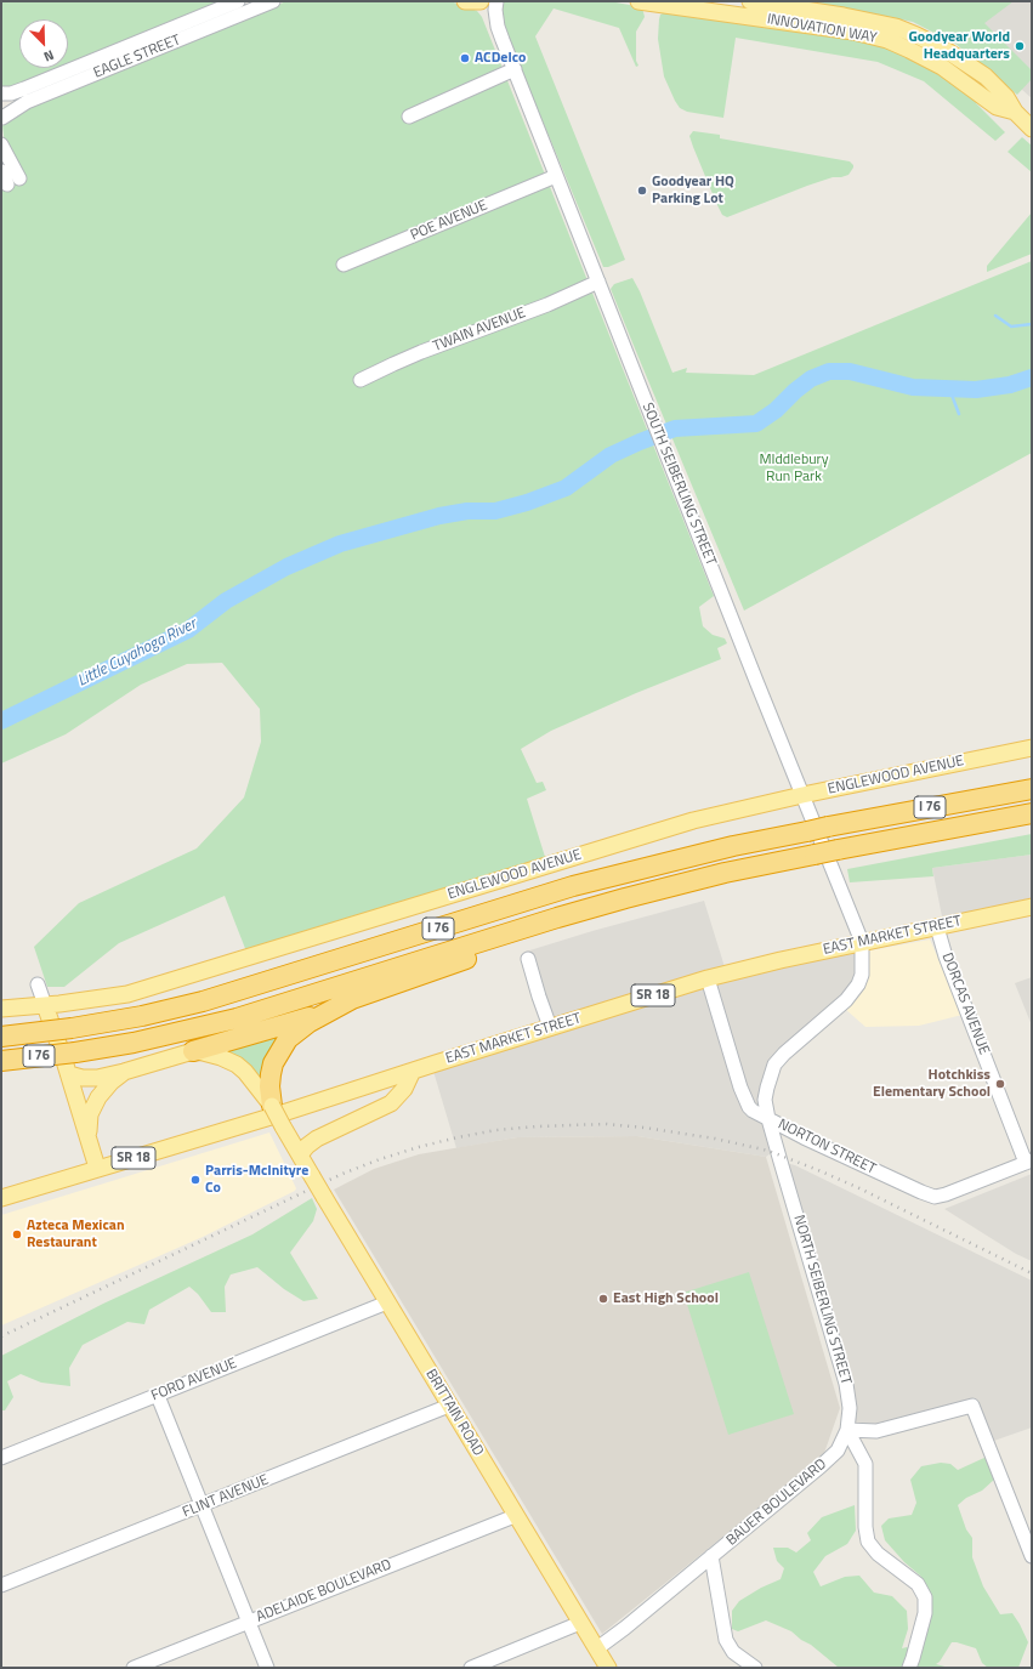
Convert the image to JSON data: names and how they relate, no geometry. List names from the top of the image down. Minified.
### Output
{"streets":{"highway":["I 76"],"main road":["INNOVATION WAY","ENGLEWOOD AVENUE","EAST MARKET STREET","SR 18","BRITTAIN ROAD"],"street":["EAGLE STREET","POE AVENUE","TWAIN AVENUE","SOUTH SEIBERLING STREET","DORCAS AVENUE","NORTON STREET","NORTH SEIBERLING STREET","FORD AVENUE","FLINT AVENUE","BAUER BOULEVARD","ADELAIDE BOULEVARD"]},"crossings":[["POE AVENUE","SOUTH SEIBERLING STREET"],["TWAIN AVENUE","SOUTH SEIBERLING STREET"],["SOUTH SEIBERLING STREET","ENGLEWOOD AVENUE"],["SOUTH SEIBERLING STREET","EAST MARKET STREET"],["SOUTH SEIBERLING STREET","NORTH SEIBERLING STREET"],["EAST MARKET STREET","DORCAS AVENUE"],["EAST MARKET STREET","NORTON STREET"],["EAST MARKET STREET","NORTH SEIBERLING STREET"],["DORCAS AVENUE","NORTON STREET"],["NORTON STREET","NORTH SEIBERLING STREET"],["NORTH SEIBERLING STREET","BAUER BOULEVARD"],["FORD AVENUE","BRITTAIN ROAD"],["BRITTAIN ROAD","FLINT AVENUE"],["BRITTAIN ROAD","BAUER BOULEVARD"],["BRITTAIN ROAD","ADELAIDE BOULEVARD"]],"water":["Little Cuyahoga River"],"parks":["MIddlebury Run Park"],"places":["Goodyear World Headquarters","ACDelco","Goodyear HQ Parking Lot","Hotchkiss Elementary School","Parris-McInityre Co","Azteca Mexican Restaurant","East High School"],"north":"bottom right"}
